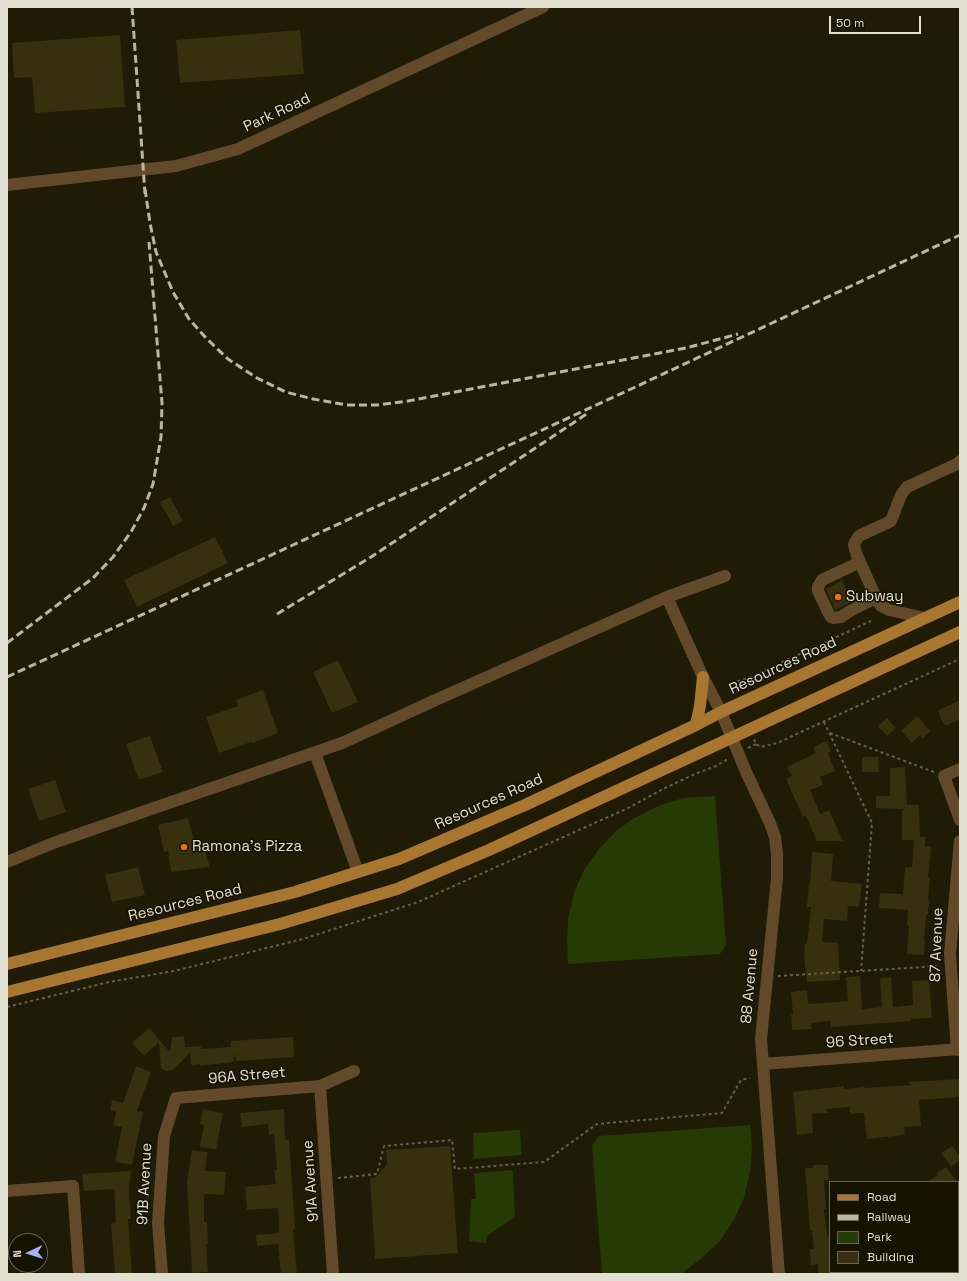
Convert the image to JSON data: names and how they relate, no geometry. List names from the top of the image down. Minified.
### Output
{"streets":{"main road":["Resources Road"],"street":["Park Road","87 Avenue","88 Avenue","96 Street","96A Street","91A Avenue","91B Avenue"]},"crossings":[["Resources Road","88 Avenue"],["87 Avenue","96 Street"],["88 Avenue","96 Street"],["96A Street","91A Avenue"],["96A Street","91B Avenue"]],"places":["Subway","Ramona's Pizza"],"legend":["Road","Railway","Park","Building"],"scale_bar":"50 m","north":"left"}
